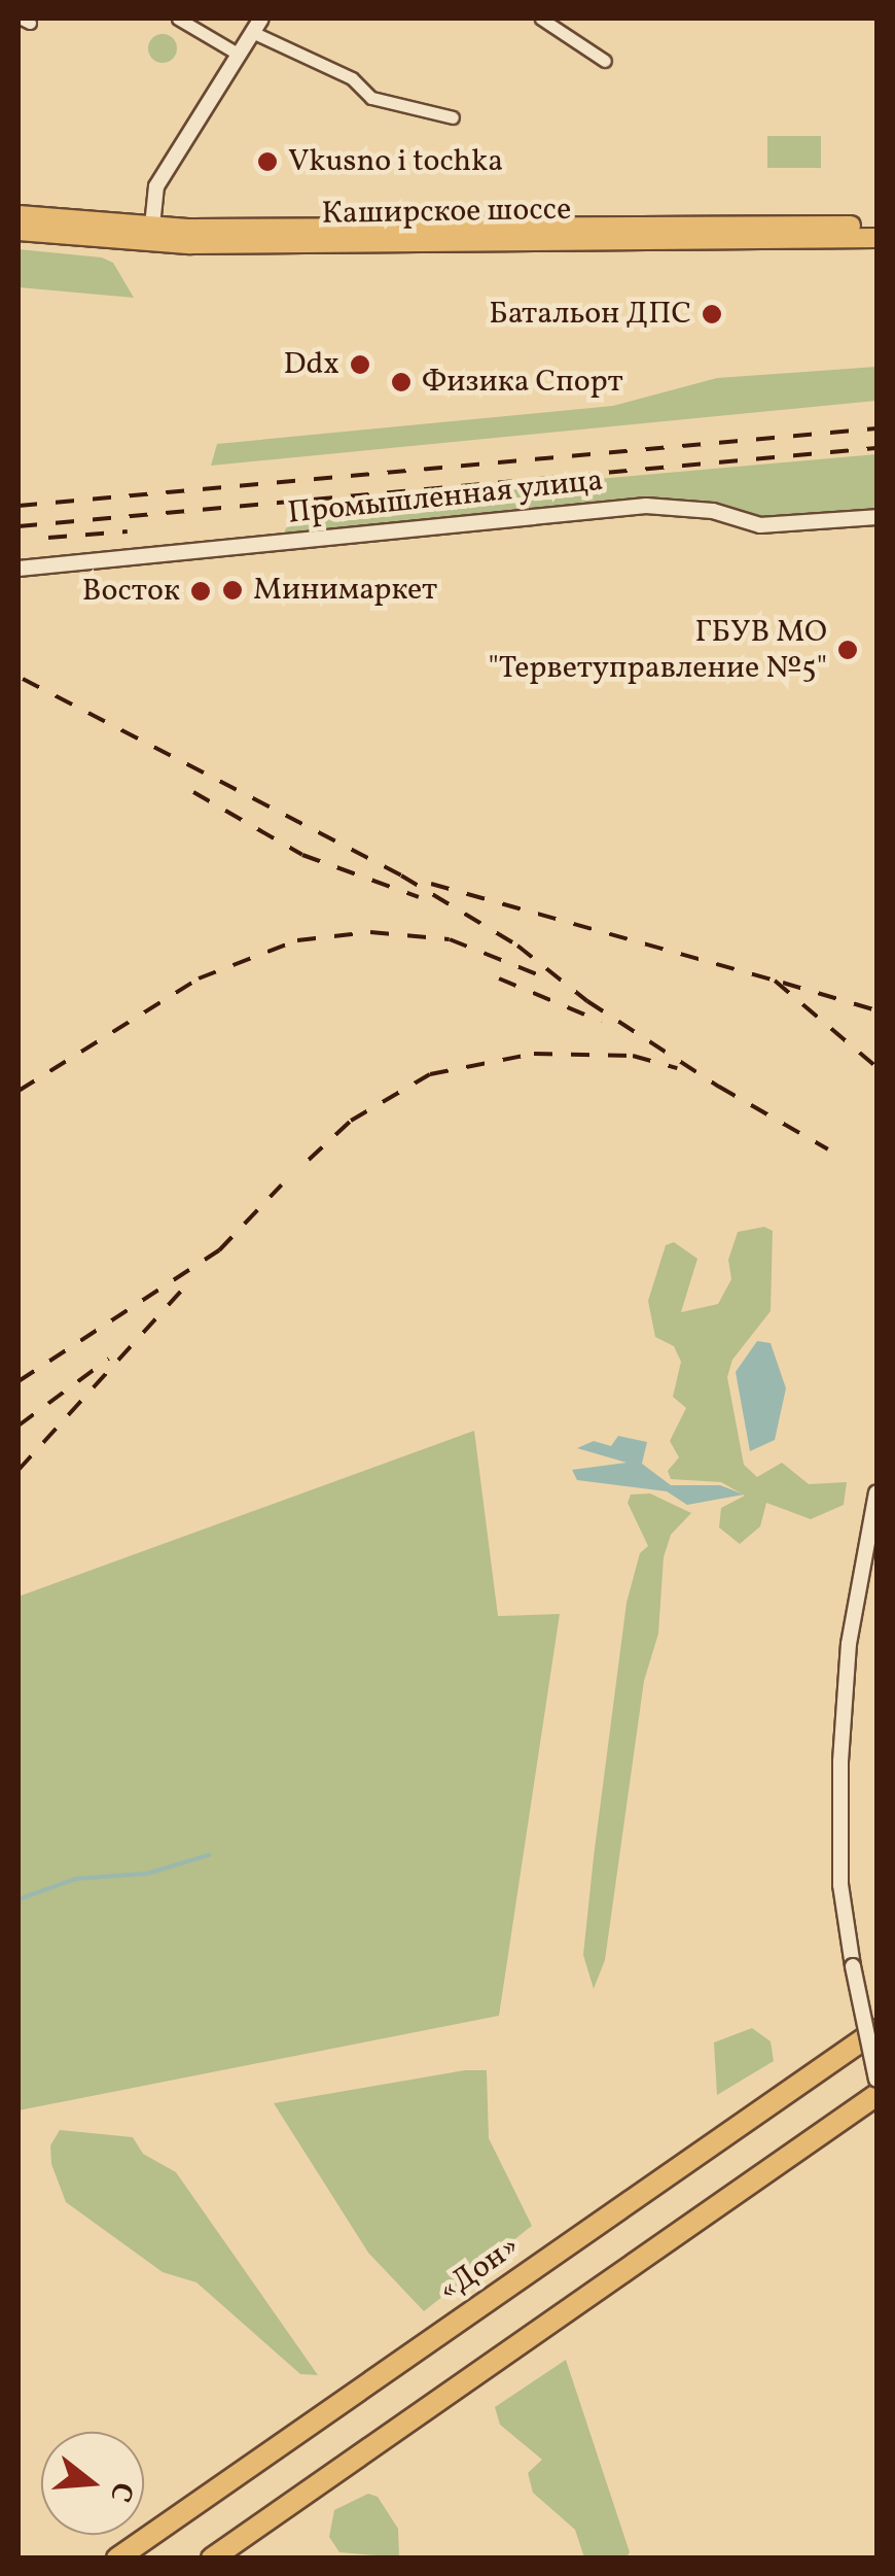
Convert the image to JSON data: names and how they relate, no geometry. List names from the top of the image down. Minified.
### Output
{"streets":{"highway":["«Дон»"],"main road":["Каширское шоссе"],"street":["Промышленная улица"]},"places":["Vkusno i tochka","Батальон ДПС","Ddx","Физика Спорт","Минимаркет","Восток","ГБУВ МО \"Терветуправление №5\""],"north":"right"}
